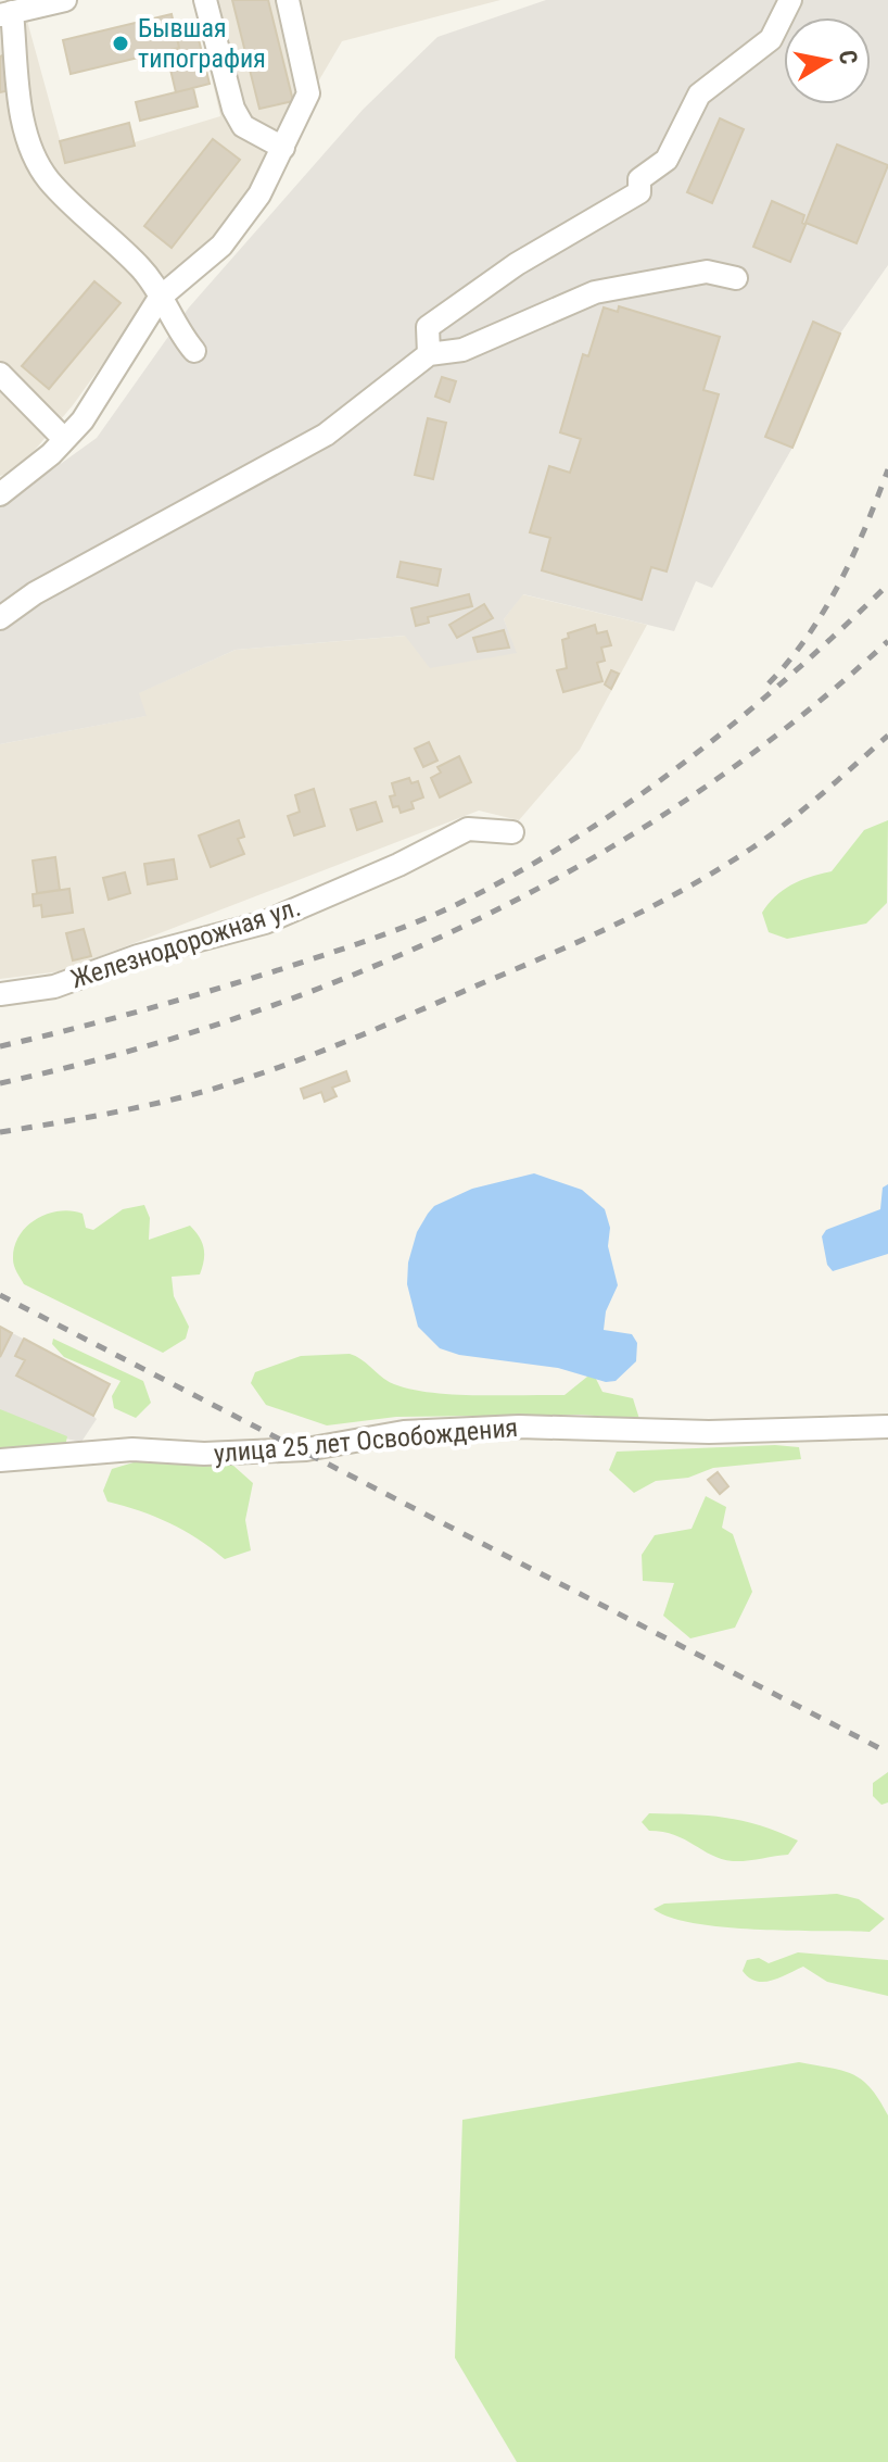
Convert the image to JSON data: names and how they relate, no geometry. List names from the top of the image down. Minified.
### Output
{"streets":{"street":["Железнодорожная ул.","улица 25 лет Освобождения"]},"places":["Бывшая типография"],"north":"right"}
